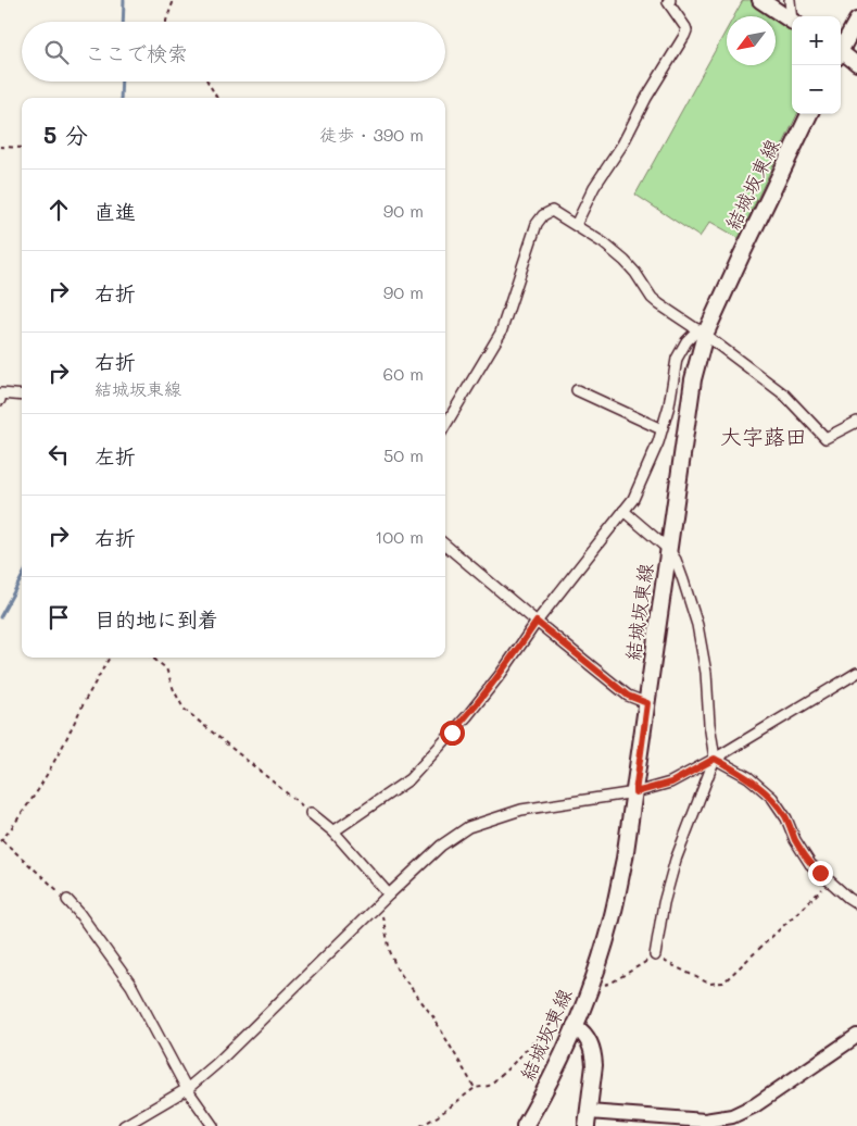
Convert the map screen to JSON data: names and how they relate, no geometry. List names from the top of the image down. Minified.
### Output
{"streets":{"main road":["結城坂東線"]},"districts":["大字蕗田"],"north":"bottom left","page":{"map_buttons":["+","−"],"search":"ここで検索","heading":["5 分","徒歩 · 390 m"],"list":[["直進","90 m"],["右折","90 m"],["右折","結城坂東線","60 m"],["左折","50 m"],["右折","100 m"],"目的地に到着"]}}
